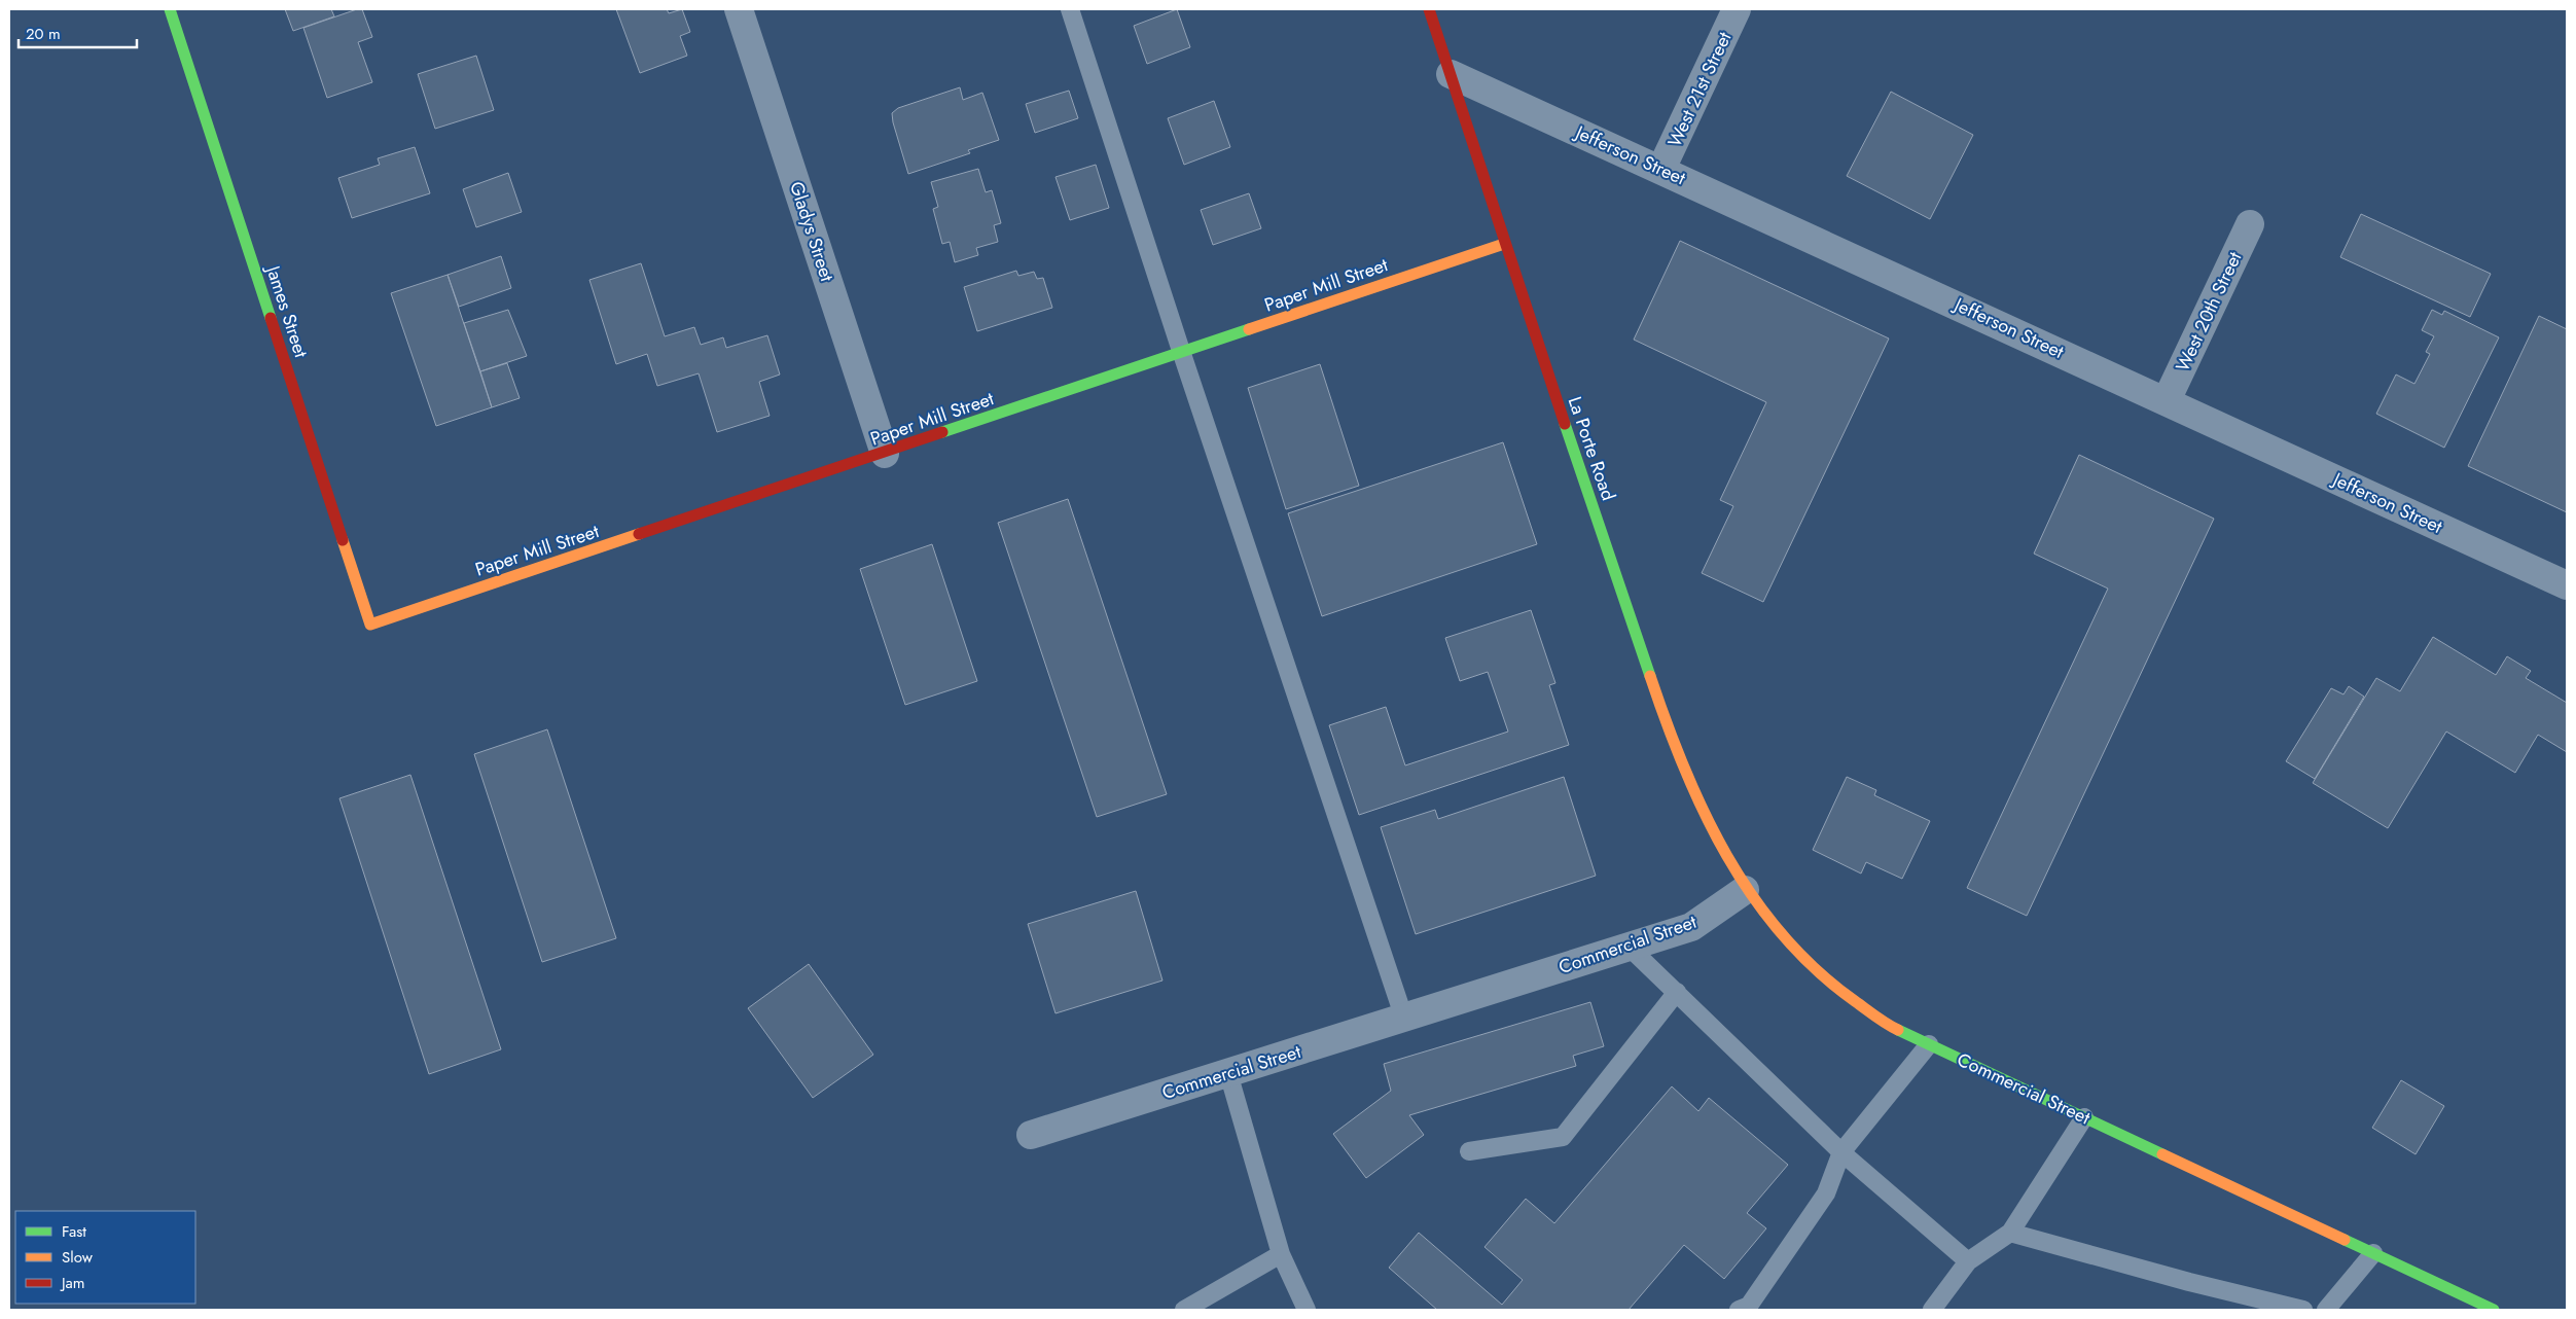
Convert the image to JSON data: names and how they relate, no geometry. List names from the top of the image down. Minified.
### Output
{"streets":{"street":["West 21st Street","Jefferson Street","Gladys Street","Paper Mill Street","James Street","West 20th Street","La Porte Road","Commercial Street"]},"crossings":[["West 21st Street","Jefferson Street"],["Jefferson Street","West 20th Street"],["Jefferson Street","La Porte Road"],["Gladys Street","Paper Mill Street"],["Paper Mill Street","James Street"],["Paper Mill Street","La Porte Road"],["La Porte Road","Commercial Street"]],"legend":["Fast","Slow","Jam"],"scale_bar":"20 m"}
